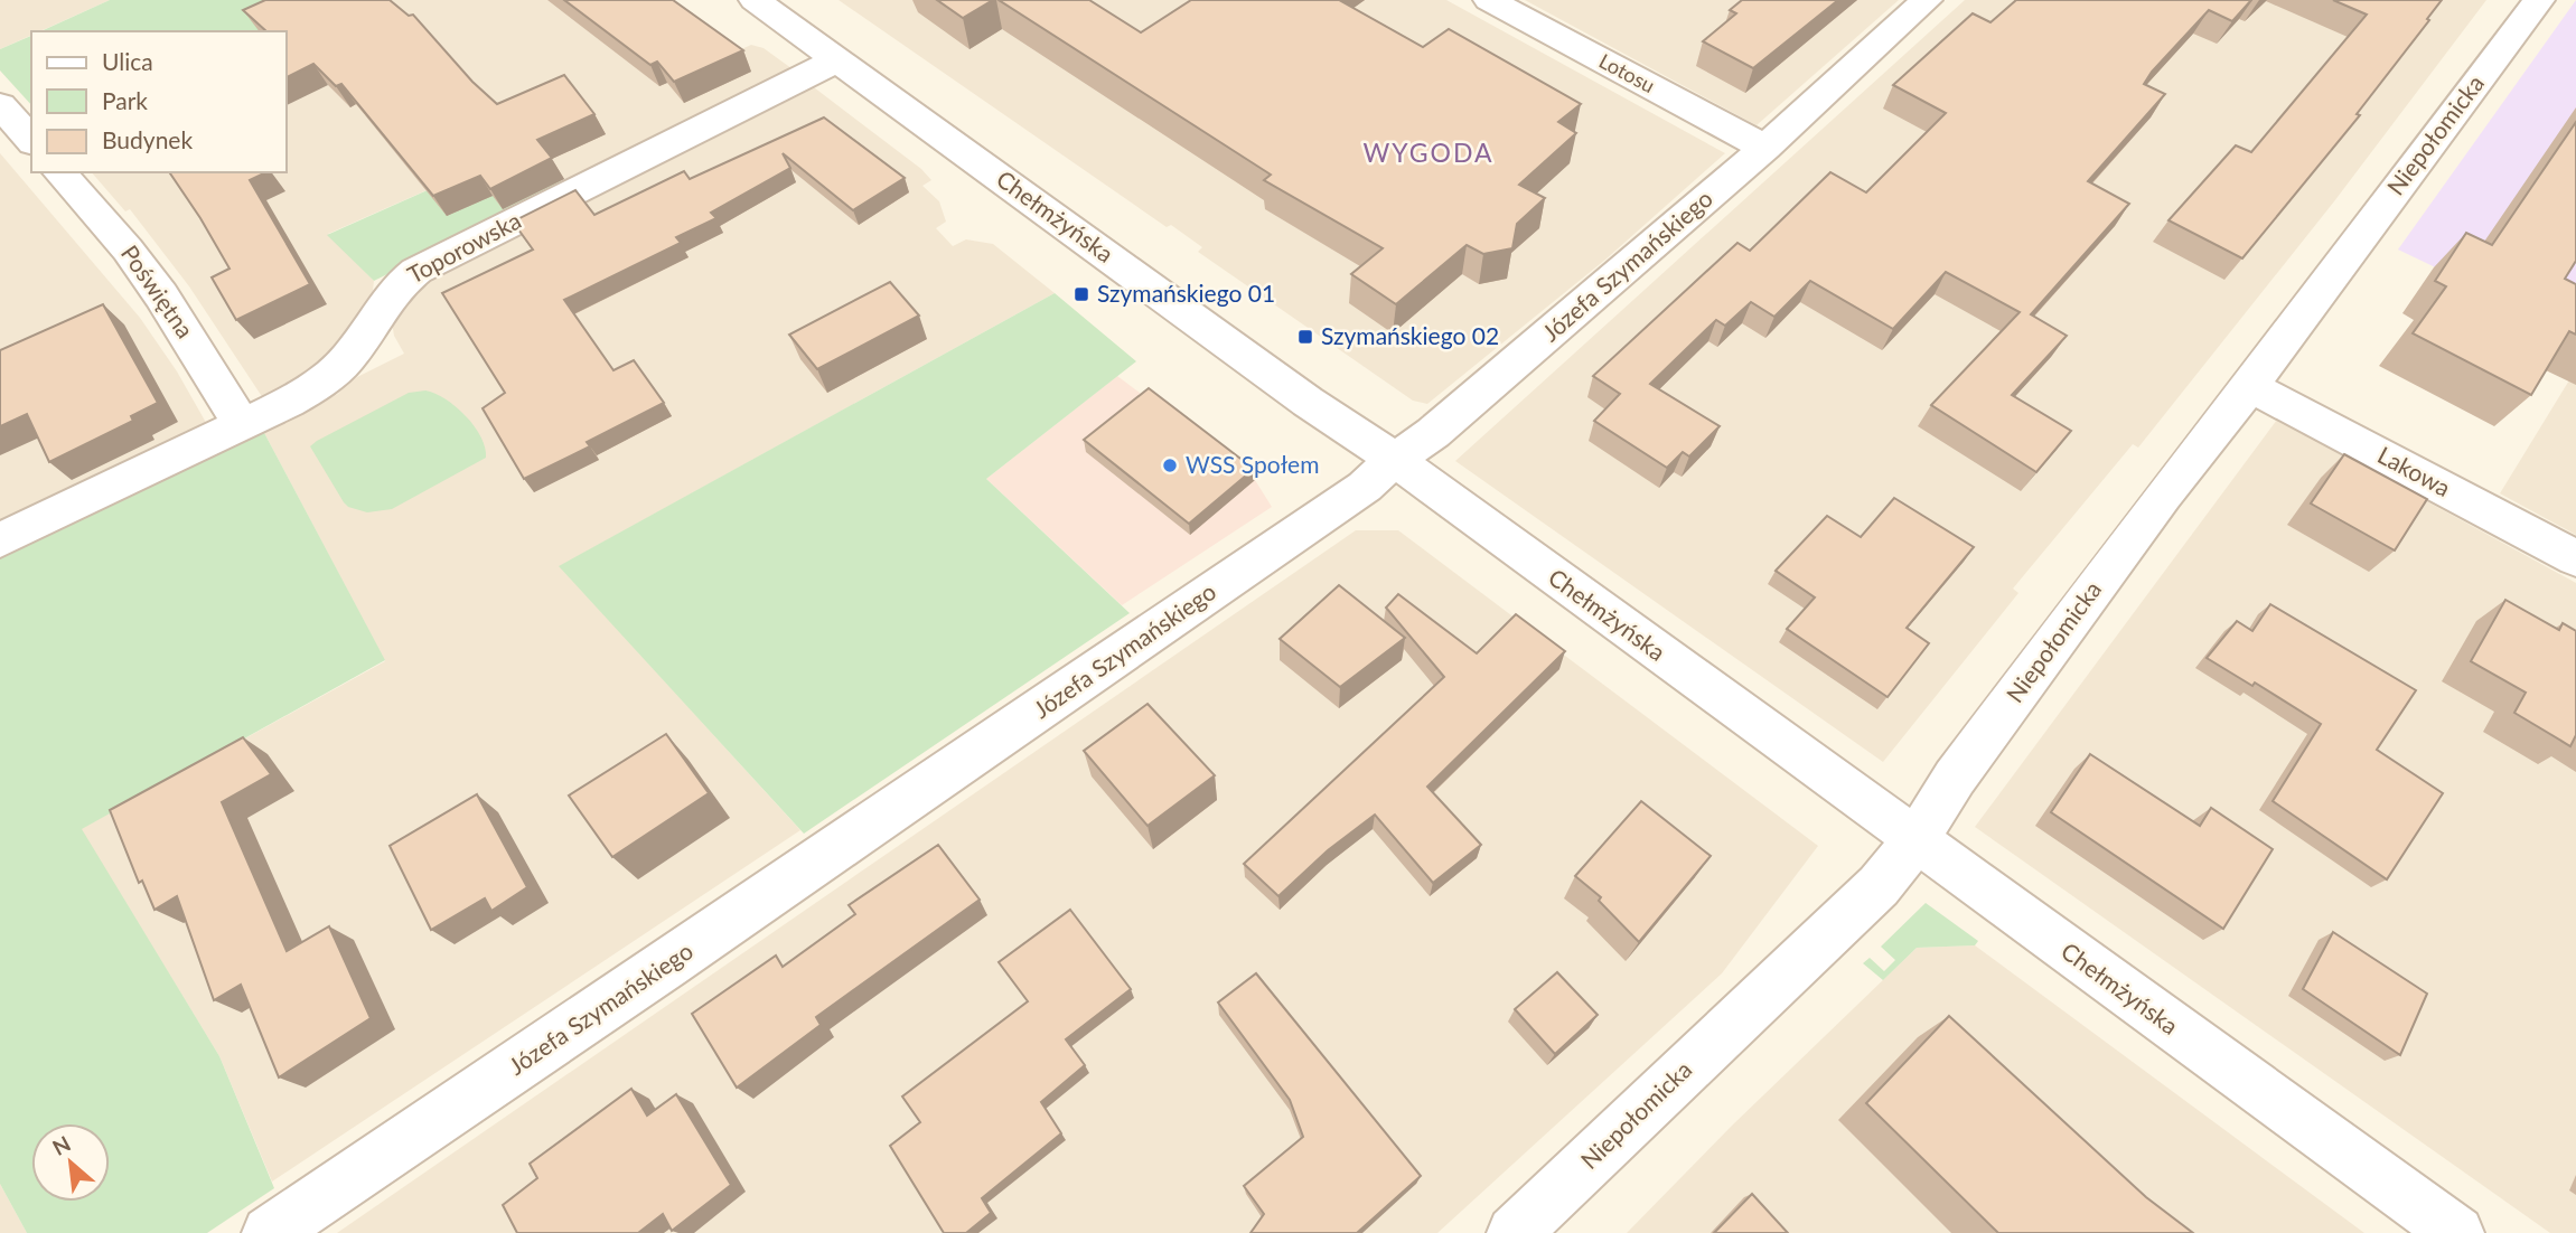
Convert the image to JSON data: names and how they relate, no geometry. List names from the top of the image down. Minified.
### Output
{"streets":{"street":["Lotosu","Niepołomicka","Chełmżyńska","Toporowska","Józefa Szymańskiego","Poświętna","Lakowa"]},"crossings":[["Lotosu","Józefa Szymańskiego"],["Niepołomicka","Chełmżyńska"],["Niepołomicka","Lakowa"],["Chełmżyńska","Toporowska"],["Chełmżyńska","Józefa Szymańskiego"],["Toporowska","Poświętna"]],"districts":["WYGODA"],"places":{"transit":["Szymańskiego 01","Szymańskiego 02"],"other":["WSS Społem"]},"legend":["Ulica","Park","Budynek"],"north":"top left"}
